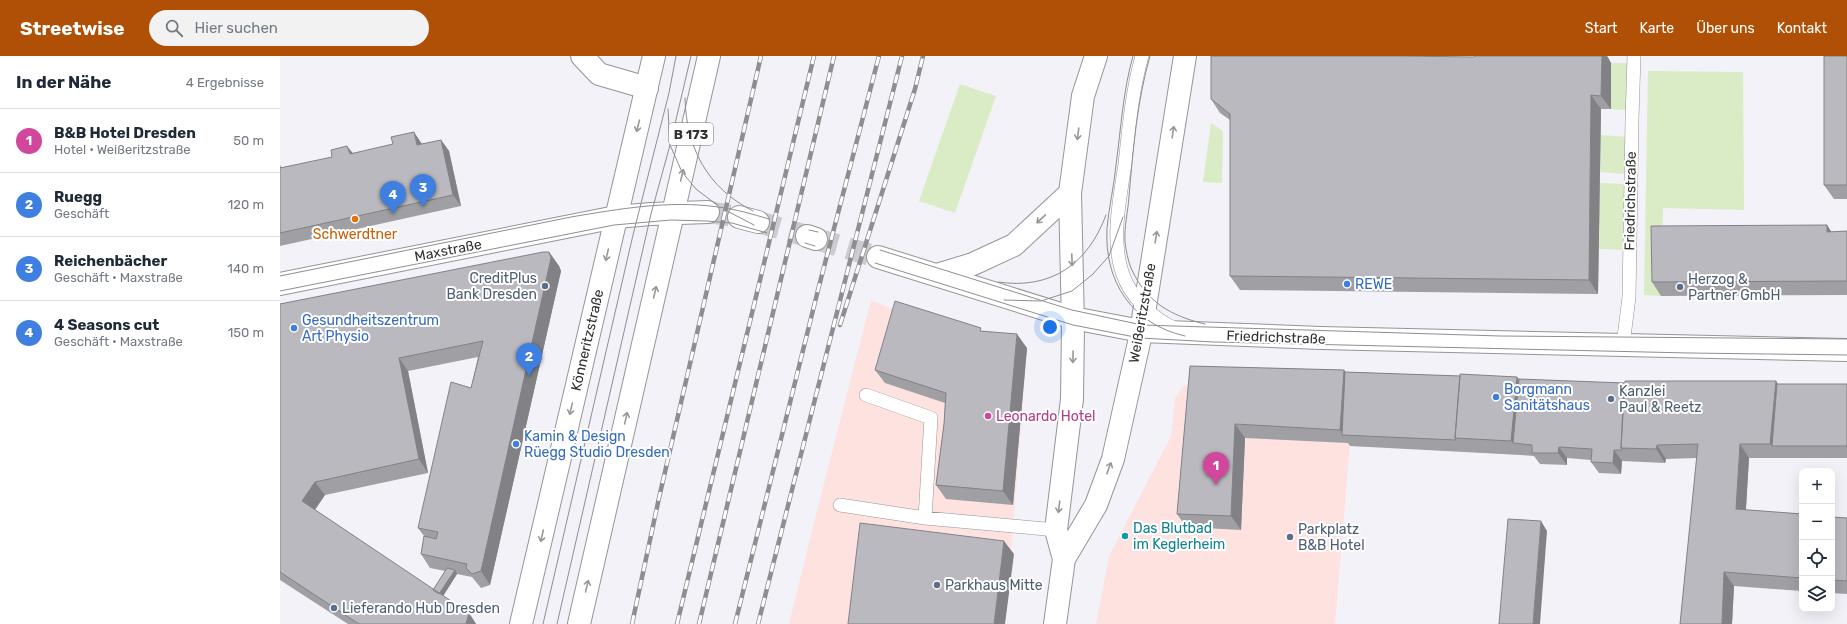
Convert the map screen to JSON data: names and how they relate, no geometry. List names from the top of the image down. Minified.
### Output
{"streets":{"main road":["B 173","Friedrichstraße","Maxstraße","Weißeritzstraße","Könneritzstraße"]},"crossings":[["Friedrichstraße","Weißeritzstraße"],["Maxstraße","Könneritzstraße"]],"places":["Schwerdtner","REWE","CreditPlus Bank Dresden","Herzog & Partner GmbH","Gesundheitszentrum Art Physio","Borgmann Sanitätshaus","Kanzlei Paul & Reetz","Leonardo Hotel","Kamin & Design Rüegg Studio Dresden","Das Blutbad im Keglerheim","Parkplatz B&B Hotel","Parkhaus Mitte","Lieferando Hub Dresden"],"page":{"header":"Streetwise","search":"Hier suchen","nav":["Start","Karte","Über uns","Kontakt"],"heading":["In der Nähe","4 Ergebnisse"],"list":[{"mark":"1","name":"B&B Hotel Dresden","note":"Hotel · Weißeritzstraße","value":"50 m"},{"mark":"2","name":"Ruegg","note":"Geschäft","value":"120 m"},{"mark":"3","name":"Reichenbächer","note":"Geschäft · Maxstraße","value":"140 m"},{"mark":"4","name":"4 Seasons cut","note":"Geschäft · Maxstraße","value":"150 m"}],"pins":["3","4","2","1"],"map_buttons":["+","−"]}}
